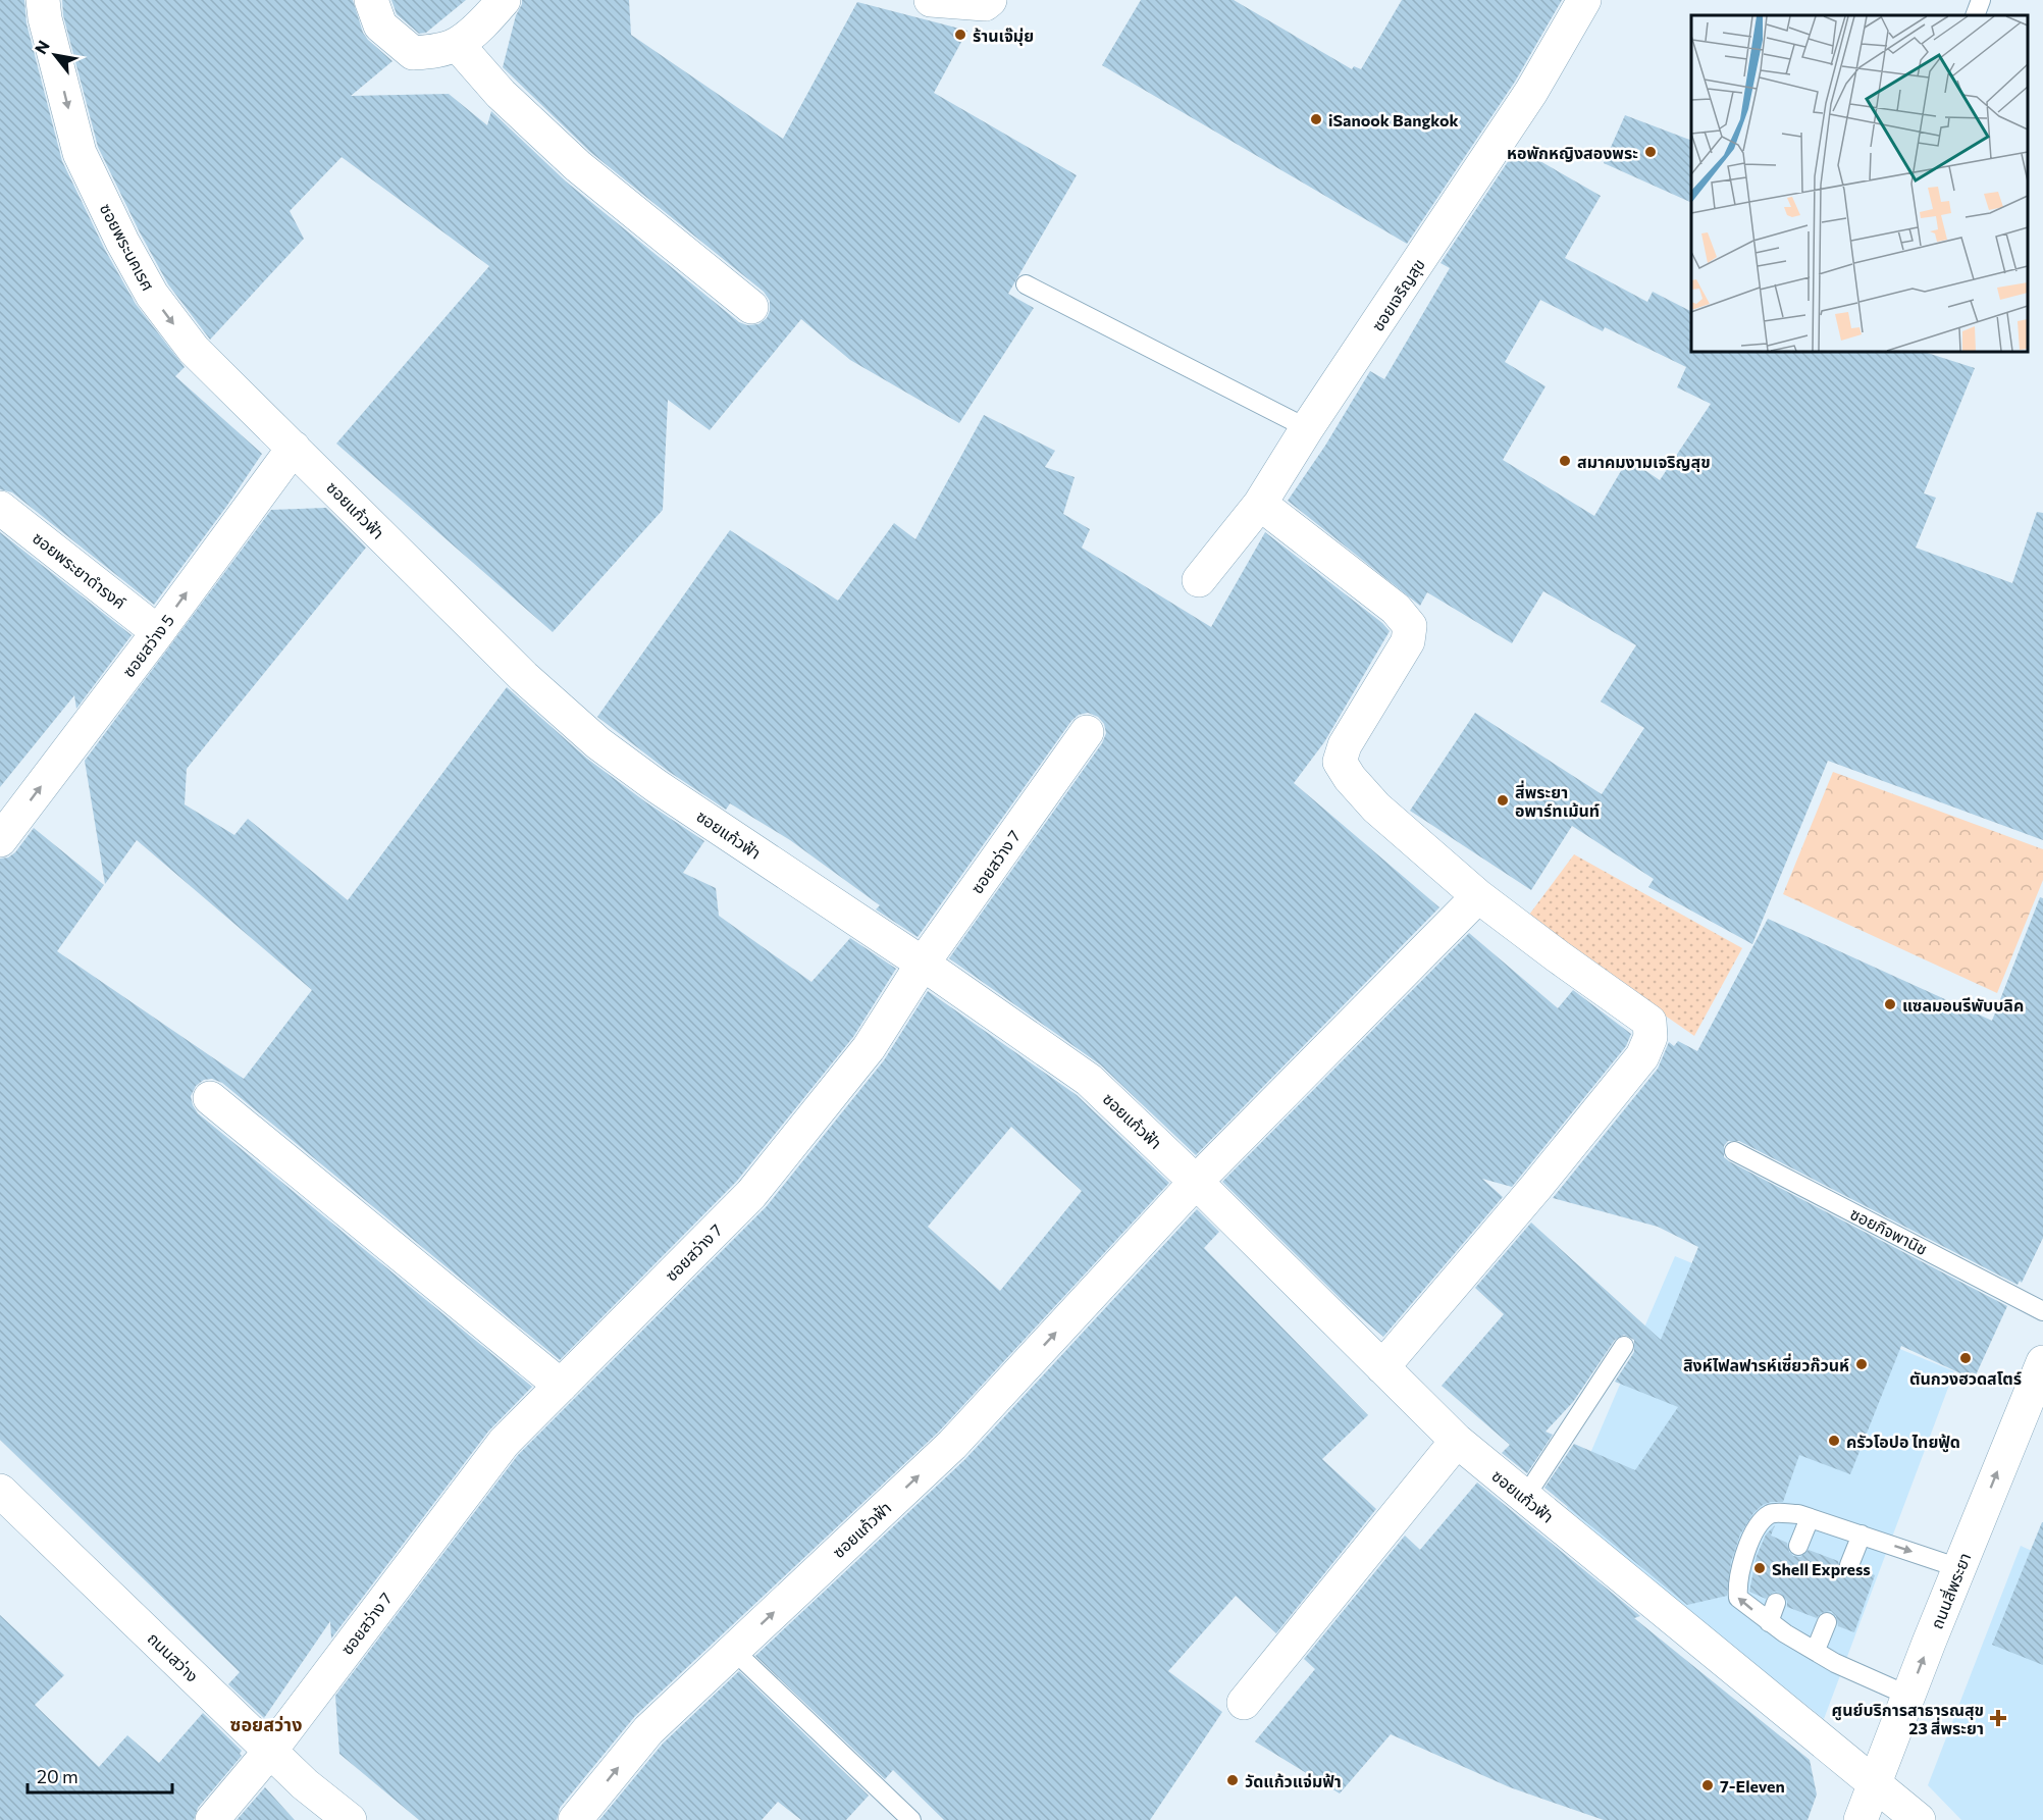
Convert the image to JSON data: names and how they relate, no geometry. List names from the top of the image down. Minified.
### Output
{"streets":{"street":["ซอยพระนคเรศ","ซอยเจริญสุข","ซอยแก้วฟ้า","ซอยพระยาดำรงค์","ซอยสว่าง 5","ซอยสว่าง 7","ถนนสี่พระยา","ถนนสว่าง"],"lane":["ซอยกิจพานิช"]},"crossings":[["ซอยพระนคเรศ","ซอยแก้วฟ้า"],["ซอยพระนคเรศ","ซอยสว่าง 5"],["ซอยแก้วฟ้า","ซอยสว่าง 5"],["ซอยแก้วฟ้า","ซอยสว่าง 7"],["ซอยแก้วฟ้า","ถนนสี่พระยา"],["ซอยพระยาดำรงค์","ซอยสว่าง 5"],["ซอยสว่าง 7","ถนนสว่าง"]],"one_way":["ซอยพระนคเรศ","ซอยสว่าง 5","ถนนสี่พระยา"],"districts":["ซอยสว่าง"],"places":{"other":["ร้านเจ๊มุ่ย","iSanook Bangkok","หอพักหญิงสองพระ","สมาคมงามเจริญสุข","สี่พระยา อพาร์ทเม้นท์","แซลมอนรีพับบลิค","ตันกวงฮวดสโตร์","สิงห์ไฟลฟารห์เซี่ยวก๊วนห์","ครัวโอปอ ไทยฟู้ด","Shell Express","วัดแก้วแจ่มฟ้า","7-Eleven"],"health":["ศูนย์บริการสาธารณสุข 23 สี่พระยา"]},"scale_bar":"20 m","north":"top left"}
